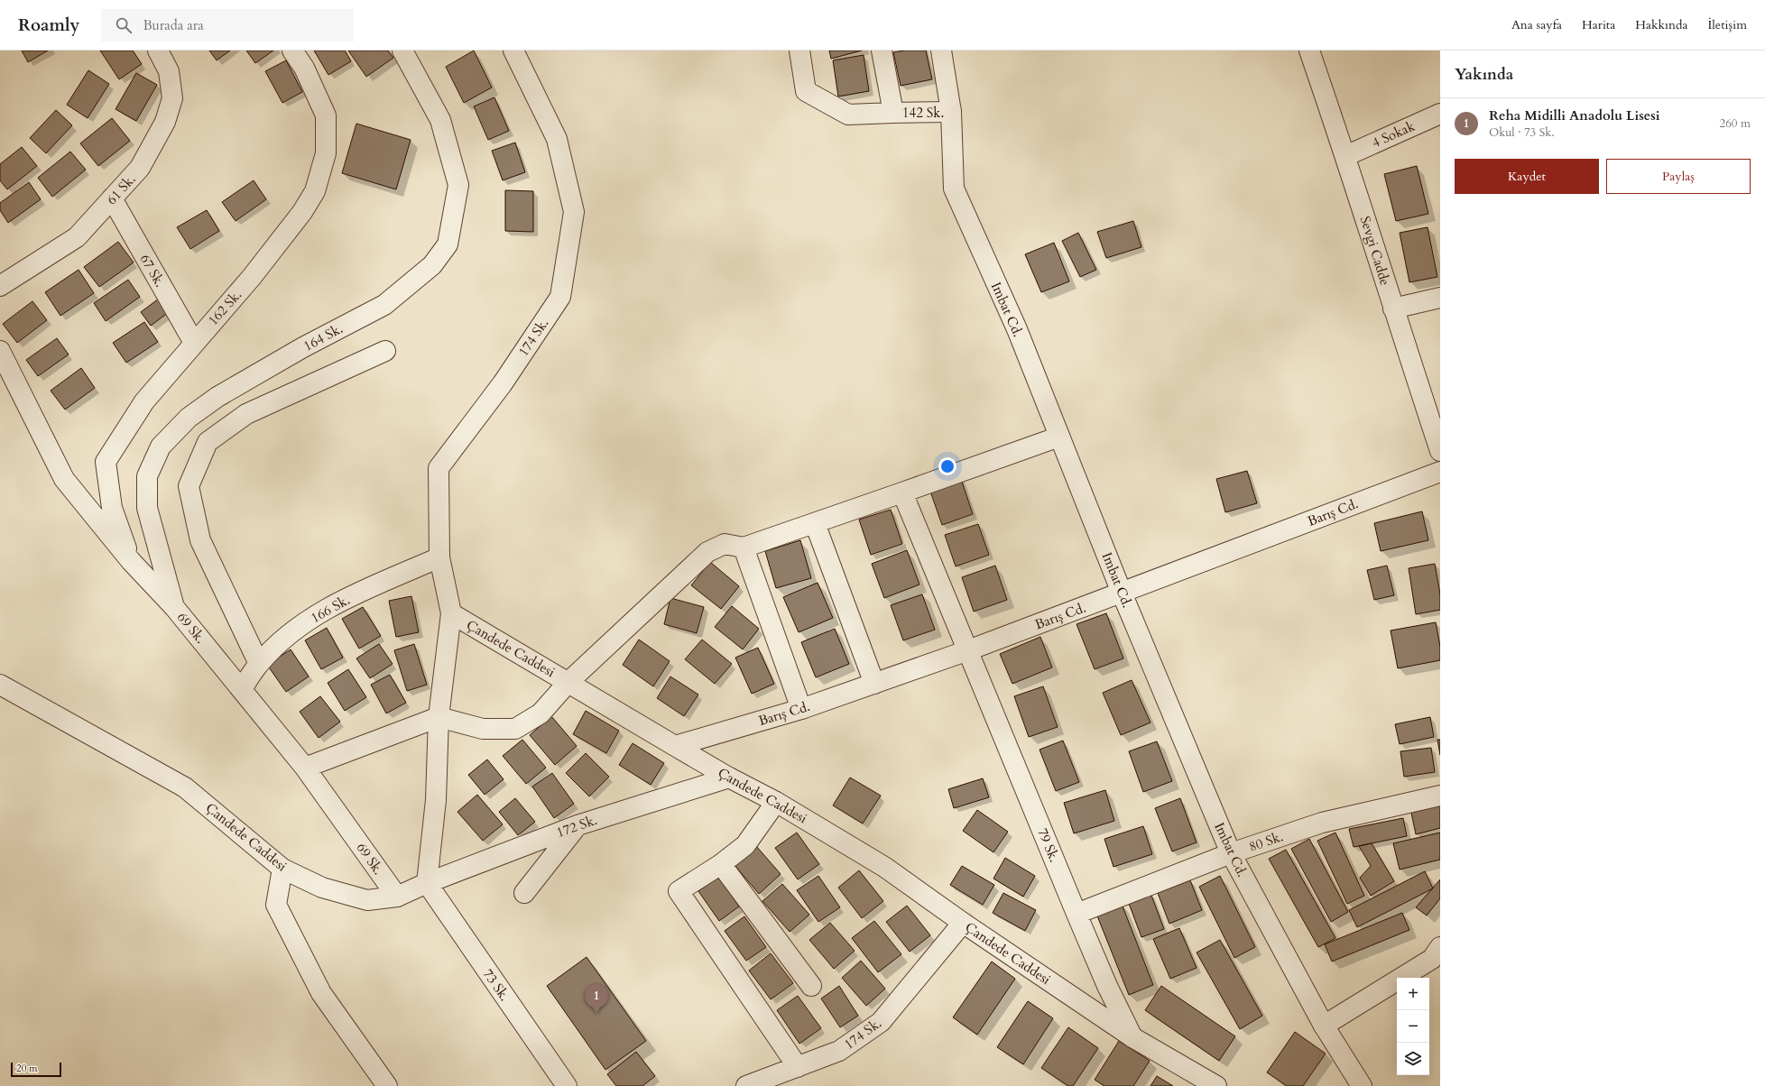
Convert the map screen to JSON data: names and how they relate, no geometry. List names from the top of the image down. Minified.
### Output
{"streets":{"street":["142 Sk.","4 Sokak","61 Sk.","Sevgi Cadde","67 Sk.","162 Sk.","Imbat Cd.","164 Sk.","174 Sk.","Barış Cd.","166 Sk.","69 Sk.","Çandede Caddesi","172 Sk.","80 Sk.","79 Sk.","73 Sk."]},"crossings":[["142 Sk.","Imbat Cd."],["4 Sokak","Sevgi Cadde"],["61 Sk.","67 Sk."],["67 Sk.","162 Sk."],["162 Sk.","69 Sk."],["Imbat Cd.","Barış Cd."],["Imbat Cd.","80 Sk."],["164 Sk.","69 Sk."],["174 Sk.","166 Sk."],["174 Sk.","Çandede Caddesi"],["Barış Cd.","Çandede Caddesi"],["Barış Cd.","79 Sk."],["166 Sk.","69 Sk."],["69 Sk.","Çandede Caddesi"],["Çandede Caddesi","172 Sk."],["Çandede Caddesi","79 Sk."],["Çandede Caddesi","73 Sk."],["172 Sk.","73 Sk."],["80 Sk.","79 Sk."]],"scale_bar":"20 m","page":{"header":"Roamly","search":"Burada ara","nav":["Ana sayfa","Harita","Hakkında","İletişim"],"heading":"Yakında","list":[{"mark":"1","name":"Reha Midilli Anadolu Lisesi","note":"Okul · 73 Sk.","value":"260 m"}],"buttons":["Kaydet","Paylaş"],"map_buttons":["+","−"],"pins":"1","scale":"20 m"}}
